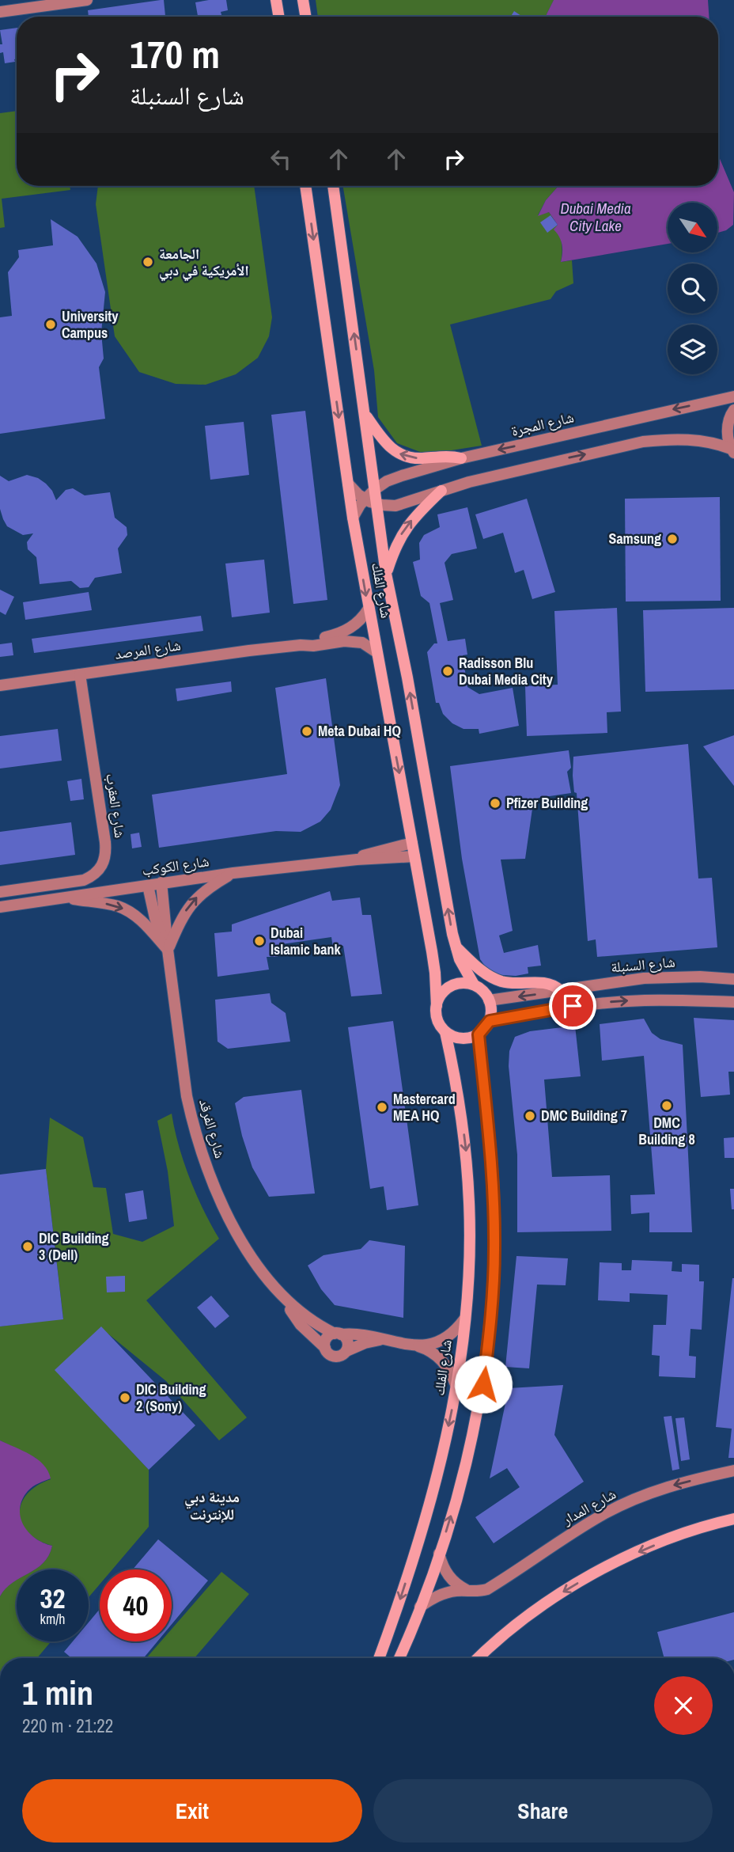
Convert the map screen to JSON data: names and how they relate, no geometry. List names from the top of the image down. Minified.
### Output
{"streets":{"street":["شارع المجرة","شارع الفلك","شارع المرصد","شارع العقرب","شارع الكوكب","شارع السنبلة","شارع الفرقد","شارع المدار"]},"crossings":[["شارع المجرة","شارع الفلك"],["شارع الفلك","شارع المرصد"],["شارع الفلك","شارع الكوكب"],["شارع الفلك","شارع السنبلة"],["شارع الفلك","شارع الفرقد"],["شارع المرصد","شارع العقرب"],["شارع الكوكب","شارع الفرقد"]],"districts":["مدينة دبي للإنترنت"],"water":["Dubai Media City Lake"],"places":["الجامعة الأمريكية في دبي","University Campus","Samsung","Radisson Blu Dubai Media City","Meta Dubai HQ","Pfizer Building","Dubai Islamic bank","DMC Building 8","Mastercard MEA HQ","DMC Building 7","DIC Building 3 (Dell)","DIC Building 2 (Sony)"],"north":"bottom right","page":{"turn":["170 m","شارع السنبلة"],"speed":"32 km/h","limit":"40","heading":["1 min","220 m · 21:22"],"buttons":["Exit","Share"]}}
